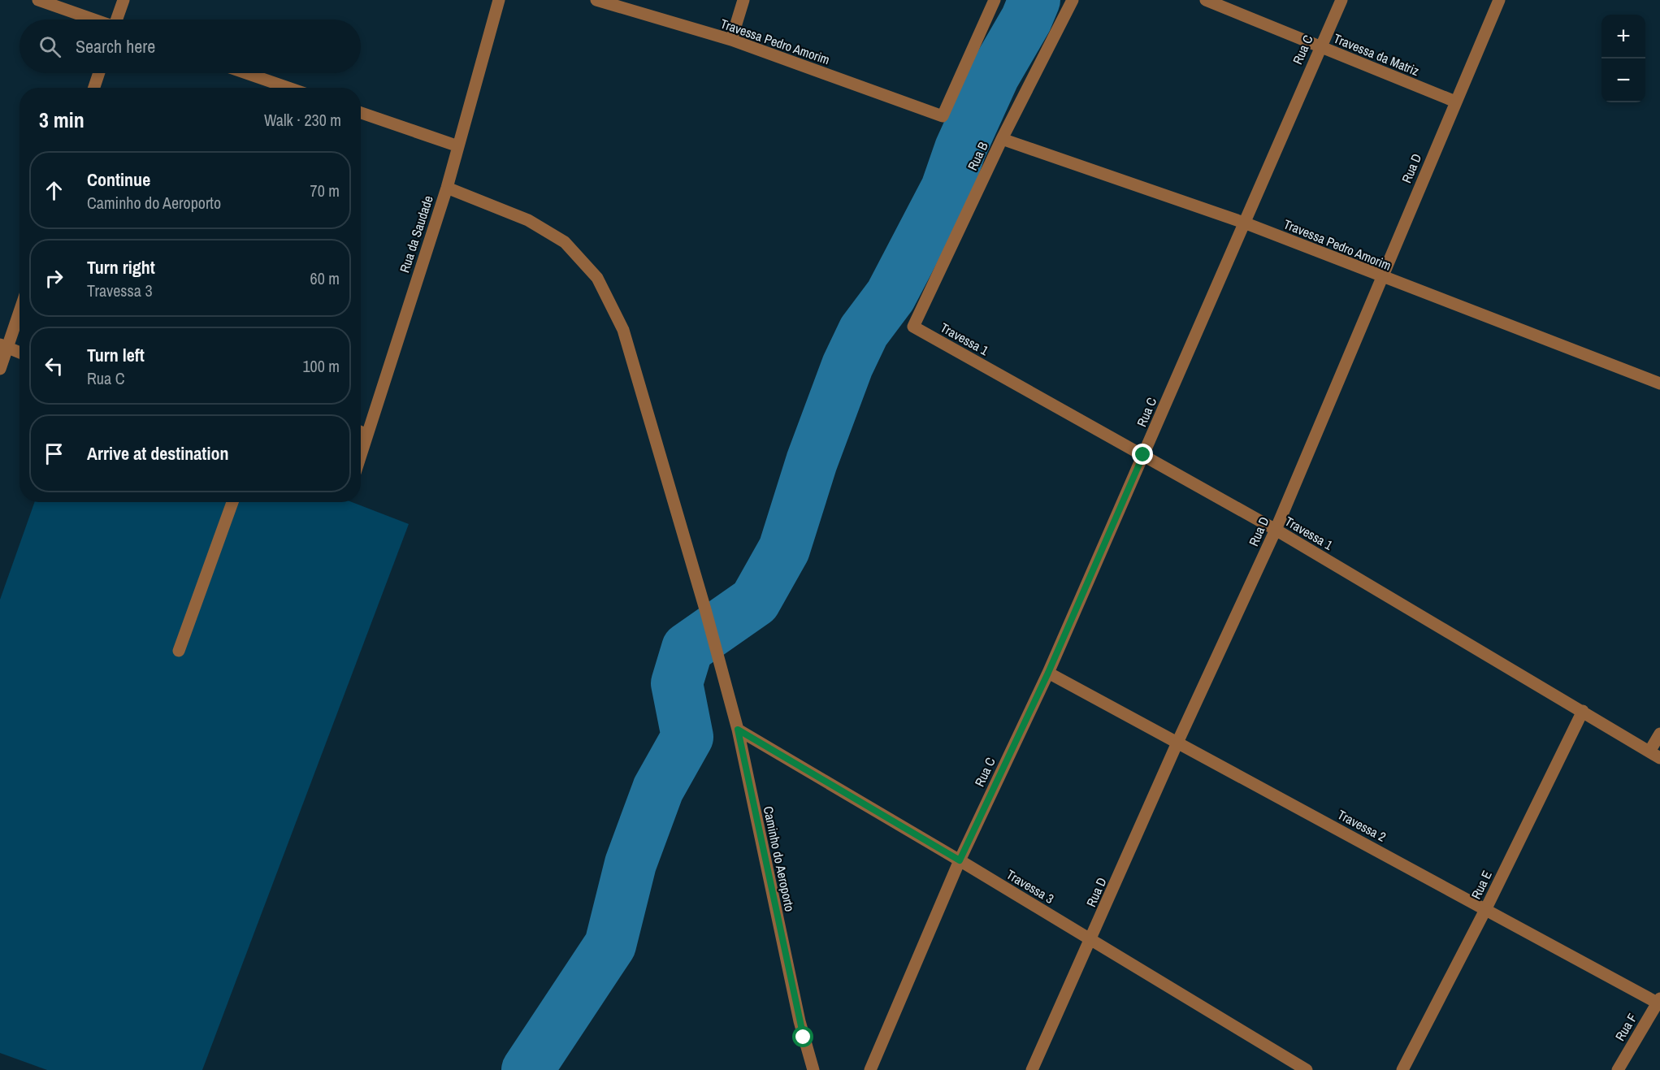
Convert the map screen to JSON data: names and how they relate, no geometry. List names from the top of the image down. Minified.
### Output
{"streets":{"street":["Travessa Pedro Amorim","Rua C","Travessa da Matriz","Rua B","Rua D","Rua da Saudade","Travessa 1","Travessa 2","Caminho do Aeroporto","Rua E","Travessa 3","Rua F"]},"crossings":[["Travessa Pedro Amorim","Rua C"],["Travessa Pedro Amorim","Rua B"],["Travessa Pedro Amorim","Rua D"],["Rua C","Travessa da Matriz"],["Rua C","Travessa 1"],["Rua C","Travessa 2"],["Rua C","Travessa 3"],["Travessa da Matriz","Rua D"],["Rua B","Travessa 1"],["Rua D","Travessa 1"],["Rua D","Travessa 2"],["Rua D","Travessa 3"],["Rua da Saudade","Caminho do Aeroporto"],["Travessa 1","Rua E"],["Travessa 2","Rua E"],["Travessa 2","Rua F"],["Caminho do Aeroporto","Travessa 3"]],"page":{"map_buttons":["+","−"],"search":"Search here","heading":["3 min","Walk · 230 m"],"list":[["Continue","Caminho do Aeroporto","70 m"],["Turn right","Travessa 3","60 m"],["Turn left","Rua C","100 m"],"Arrive at destination"]}}
